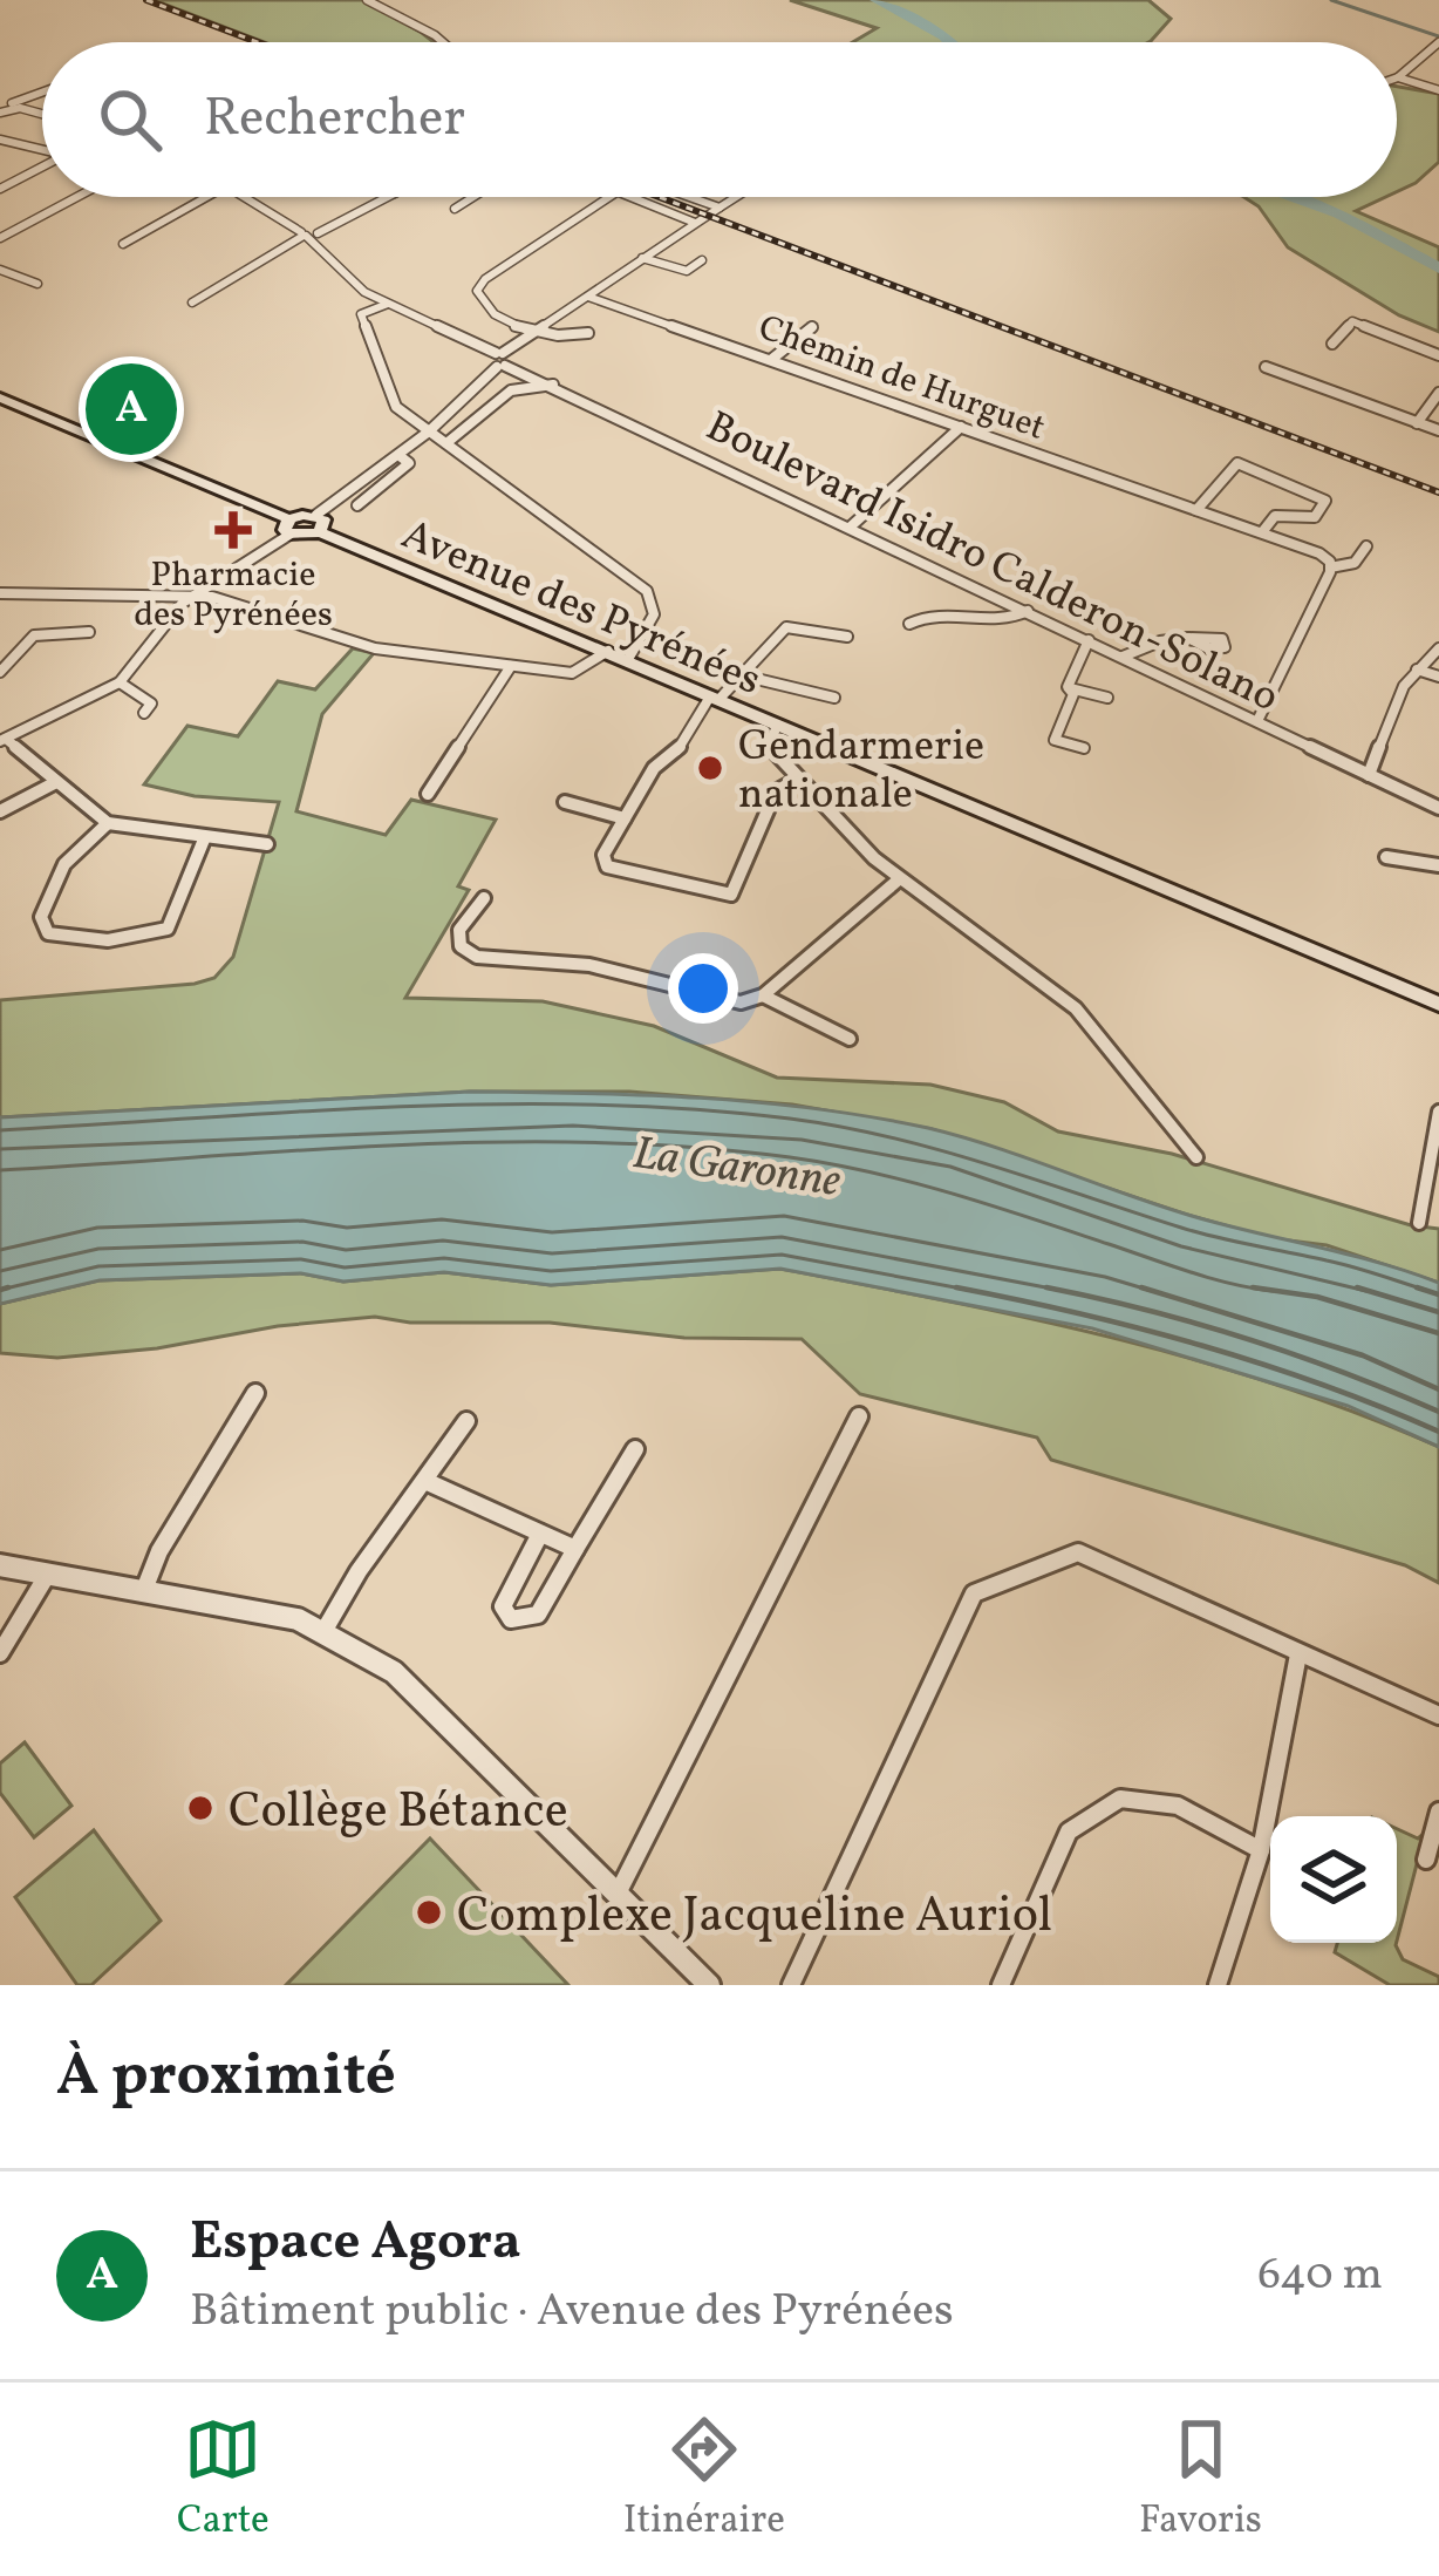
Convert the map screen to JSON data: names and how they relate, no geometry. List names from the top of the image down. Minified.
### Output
{"streets":{"main road":["Avenue des Pyrénées"],"street":["Chemin de Hurguet","Boulevard Isidro Calderon-Solano"]},"water":["La Garonne"],"places":{"health":["Pharmacie des Pyrénées"],"other":["Gendarmerie nationale","Collège Bétance","Complexe Jacqueline Auriol"]},"page":{"search":"Rechercher","pins":"A","heading":"À proximité","list":[{"mark":"A","name":"Espace Agora","note":"Bâtiment public · Avenue des Pyrénées","value":"640 m"}],"nav":["Carte","Itinéraire","Favoris"]}}
